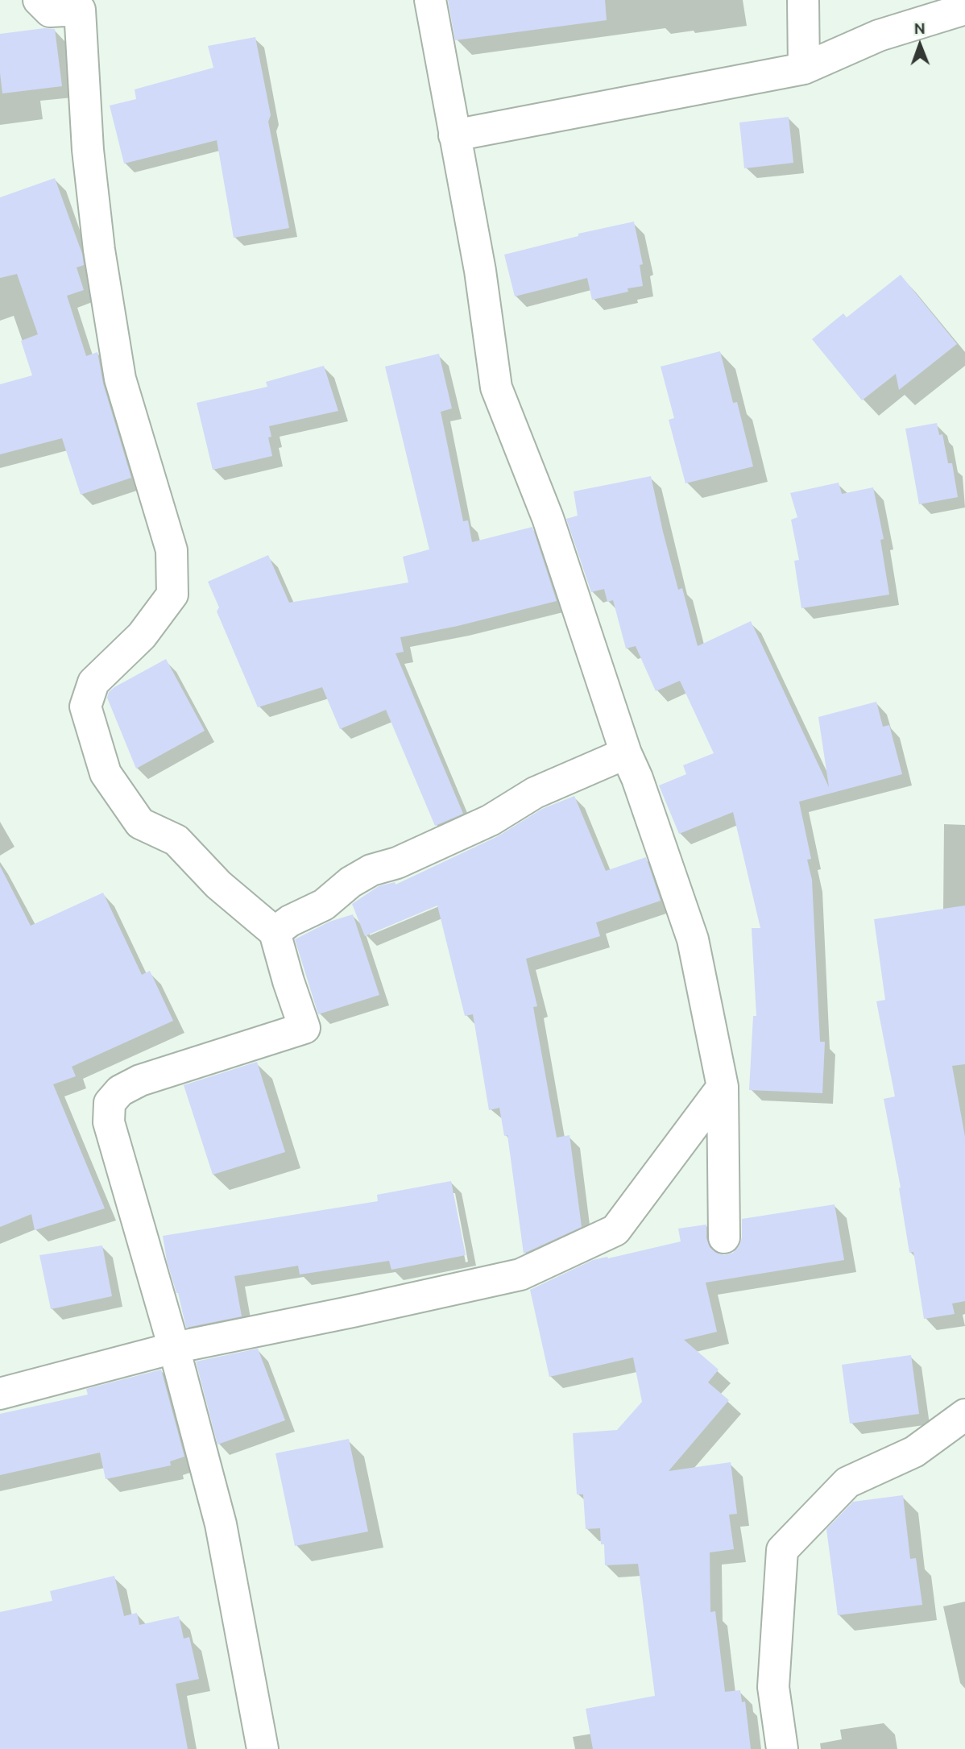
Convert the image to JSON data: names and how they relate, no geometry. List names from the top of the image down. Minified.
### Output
{"north":"top"}
